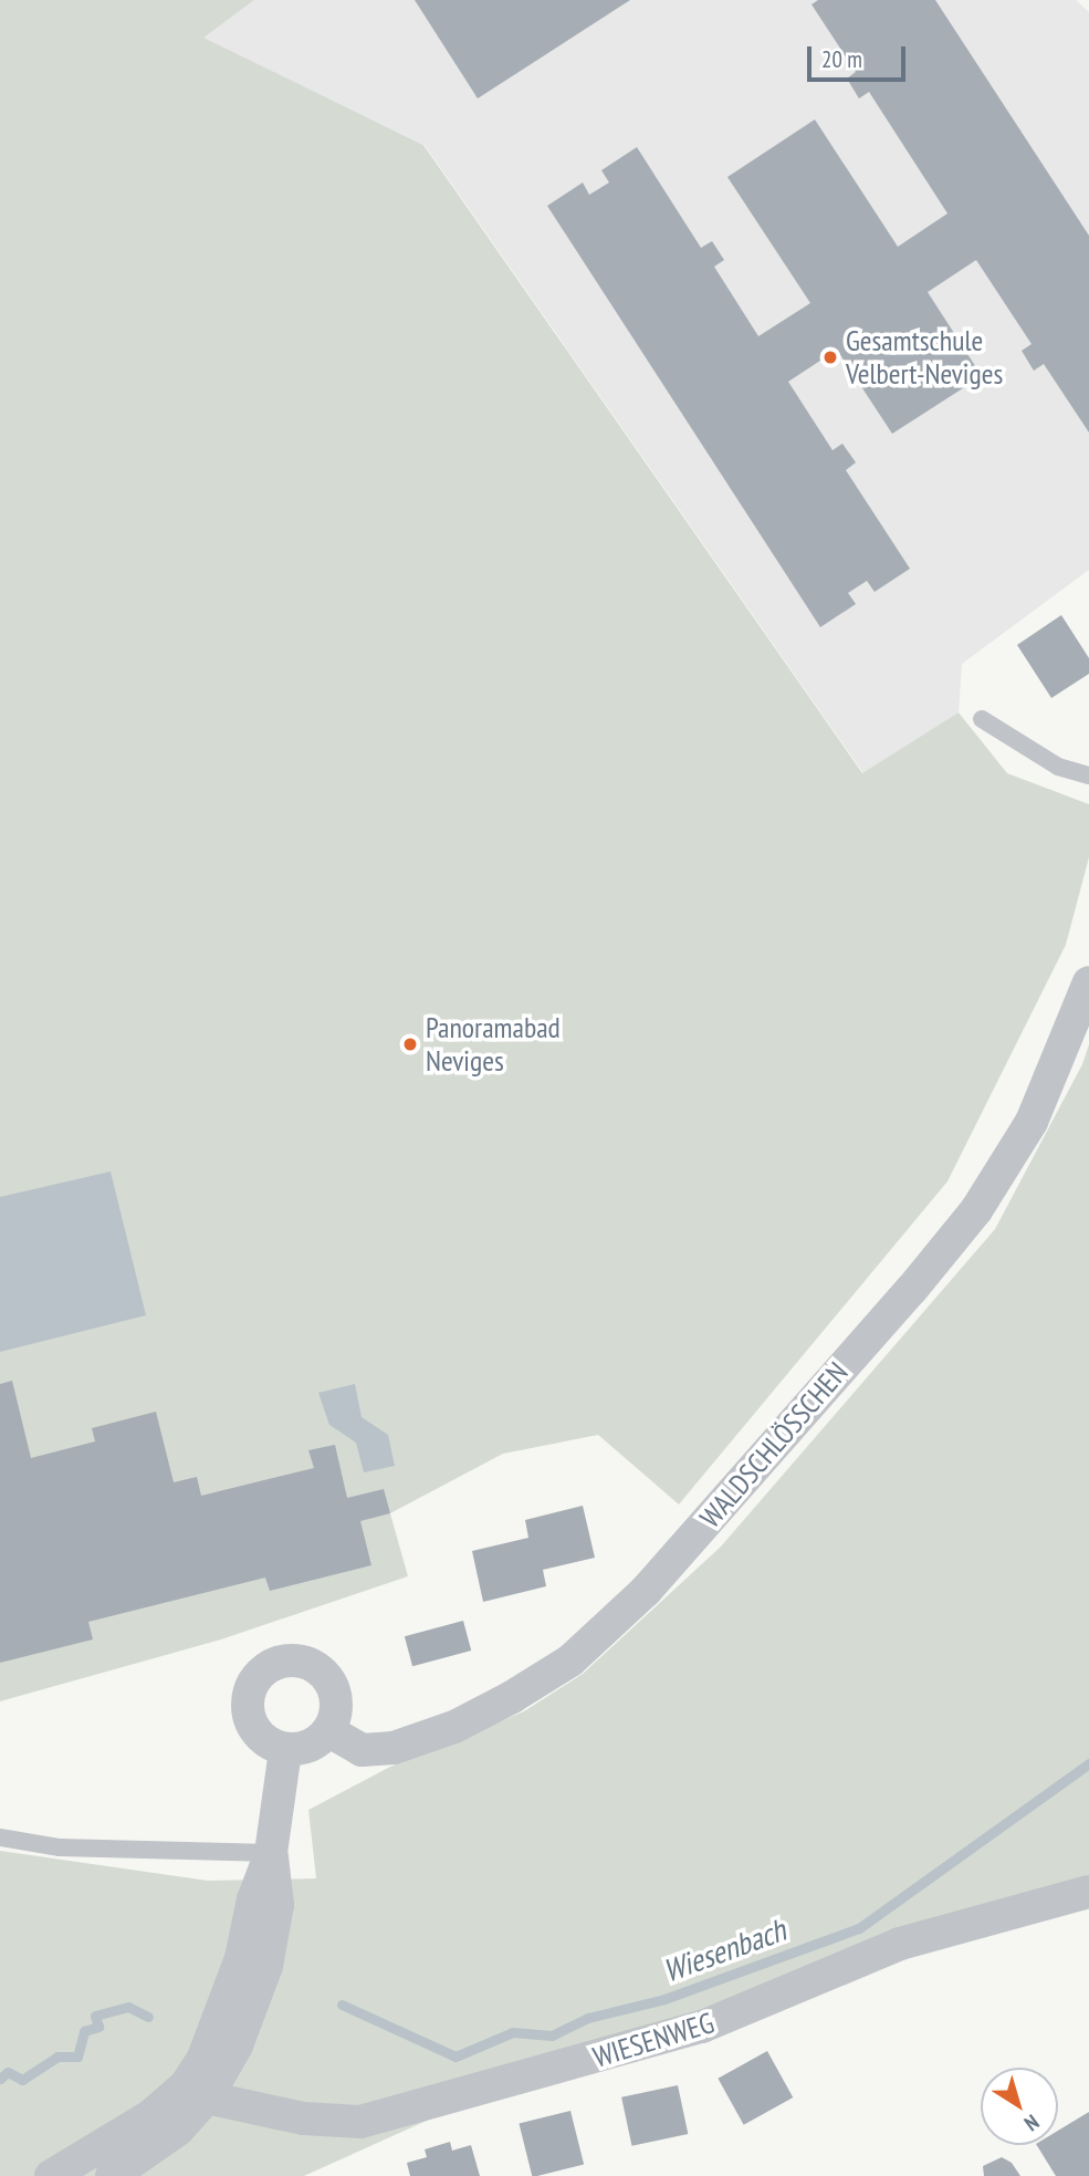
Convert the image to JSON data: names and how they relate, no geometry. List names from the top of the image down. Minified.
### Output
{"streets":{"street":["WALDSCHLÖSSCHEN","WIESENWEG"]},"water":["Wiesenbach"],"places":["Gesamtschule Velbert-Neviges","Panoramabad Neviges"],"scale_bar":"20 m","north":"bottom right"}
